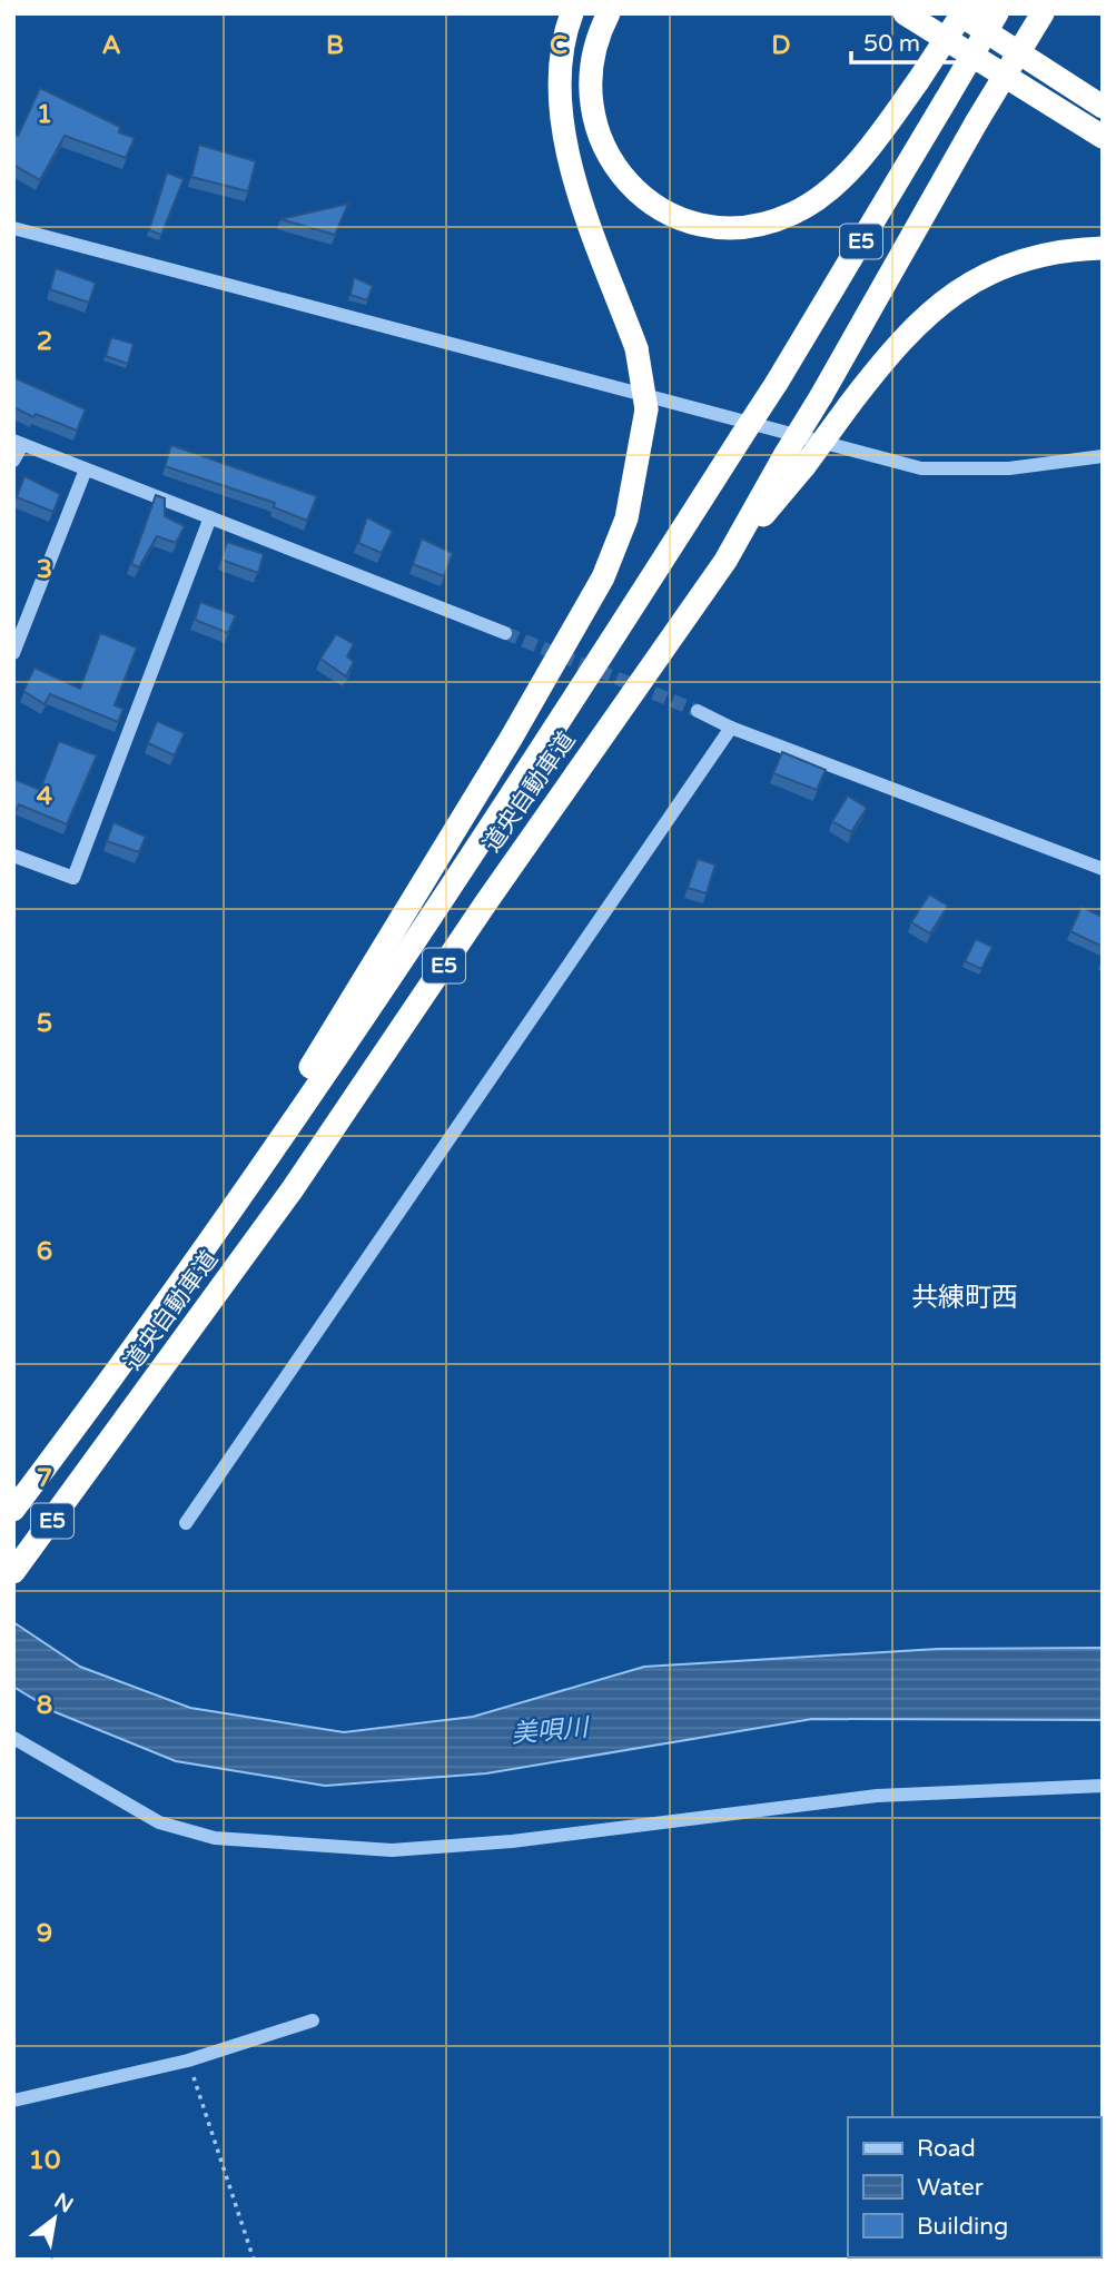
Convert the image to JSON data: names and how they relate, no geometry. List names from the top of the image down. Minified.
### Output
{"streets":{"highway":["E5","道央自動車道"]},"districts":["共練町西"],"water":["美唄川"],"legend":["Road","Water","Building"],"scale_bar":"50 m","north":"top right","grid":{"columns":["A","B","C","D"],"rows":["1","2","3","4","5","6","7","8","9","10"]}}
